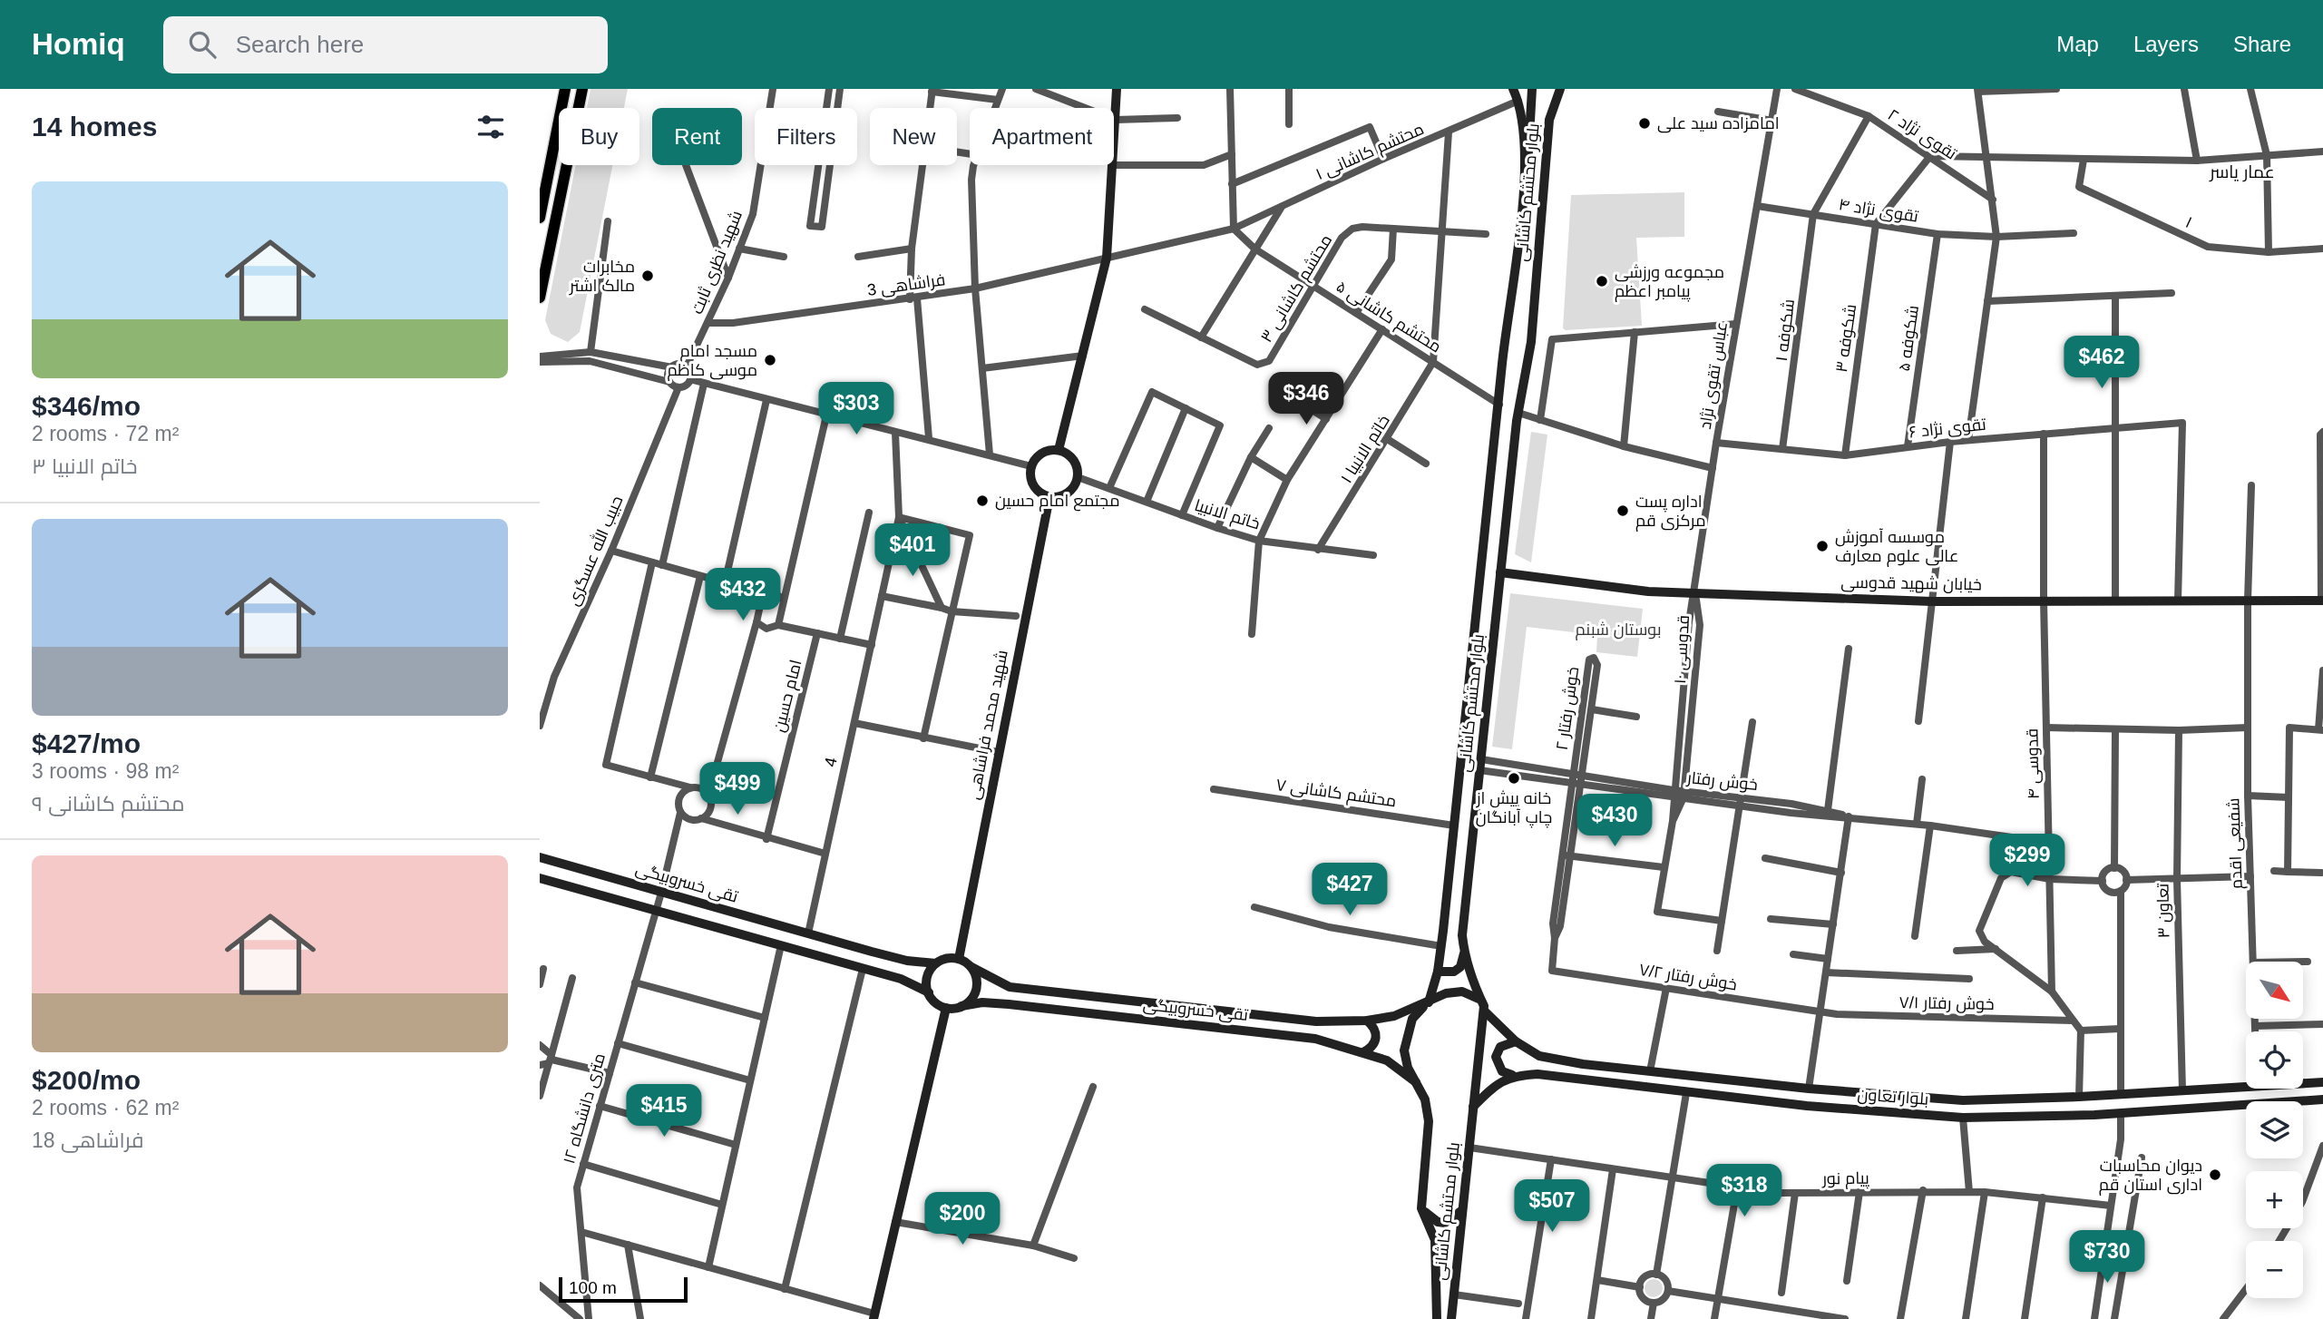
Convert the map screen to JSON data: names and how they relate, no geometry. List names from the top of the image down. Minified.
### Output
{"streets":{"main road":["بلوار محتشم کاشانی","خیابان شهید قدوسی","شهید محمد فراشاهی","تقی خسروبیگی","بلوار تعاون"],"street":["تقوی نژاد ۲","محتشم کاشانی ۱","تقوی نژاد ۴","۱","شهید نظری ثابت","فراشاهی 3","محتشم کاشانی ۳","محتشم کاشانی ۵","شکوفه ۱","شکوفه ۳","شکوفه ۵","عباس تقوی نژاد","تقوی نژاد ۶","خاتم الانبیا ۱","خاتم الانبیا","حبیب الله عسگری","قدوسی ۱۰","امام حسین","خوش رفتار ۲","4","قدوسی ۴","خوش رفتار","محتشم کاشانی ۷","شفیعی اقدم","تعاون ۳","خوش رفتار ۷/۲","خوش رفتار ۷/۱","۱۲ متری دانشگاه","پیام نور"]},"crossings":[["محتشم کاشانی ۱","بلوار محتشم کاشانی"],["محتشم کاشانی ۱","فراشاهی 3"],["محتشم کاشانی ۱","محتشم کاشانی ۵"],["بلوار محتشم کاشانی","محتشم کاشانی ۵"],["بلوار محتشم کاشانی","خیابان شهید قدوسی"],["بلوار محتشم کاشانی","خوش رفتار"],["بلوار محتشم کاشانی","محتشم کاشانی ۷"],["بلوار محتشم کاشانی","تقی خسروبیگی"],["بلوار محتشم کاشانی","بلوار تعاون"],["بلوار محتشم کاشانی","پیام نور"],["تقوی نژاد ۴","شکوفه ۱"],["تقوی نژاد ۴","شکوفه ۳"],["تقوی نژاد ۴","شکوفه ۵"],["تقوی نژاد ۴","عباس تقوی نژاد"],["شهید نظری ثابت","فراشاهی 3"],["شهید نظری ثابت","حبیب الله عسگری"],["محتشم کاشانی ۳","محتشم کاشانی ۵"],["محتشم کاشانی ۵","خاتم الانبیا ۱"],["شکوفه ۱","تقوی نژاد ۶"],["شکوفه ۳","تقوی نژاد ۶"],["شکوفه ۵","تقوی نژاد ۶"],["عباس تقوی نژاد","تقوی نژاد ۶"],["عباس تقوی نژاد","خیابان شهید قدوسی"],["عباس تقوی نژاد","قدوسی ۱۰"],["تقوی نژاد ۶","خیابان شهید قدوسی"],["تقوی نژاد ۶","قدوسی ۴"],["خاتم الانبیا ۱","خاتم الانبیا"],["خاتم الانبیا","شهید محمد فراشاهی"],["خیابان شهید قدوسی","قدوسی ۱۰"],["خیابان شهید قدوسی","قدوسی ۴"],["خیابان شهید قدوسی","شفیعی اقدم"],["قدوسی ۱۰","خوش رفتار"],["خوش رفتار ۲","خوش رفتار"],["شهید محمد فراشاهی","تقی خسروبیگی"],["4","تقی خسروبیگی"],["قدوسی ۴","خوش رفتار"],["تقی خسروبیگی","بلوار تعاون"],["تقی خسروبیگی","۱۲ متری دانشگاه"],["تعاون ۳","بلوار تعاون"],["خوش رفتار ۷/۲","خوش رفتار ۷/۱"]],"districts":["عمار یاسر"],"parks":["بوستان شبنم"],"places":["امامزاده سید علی","مخابرات مالک اشتر","مجموعه ورزشی پیامبر اعظم","مسجد امام موسی کاظم","مجتمع امام حسین","اداره پست مرکزی قم","موسسه آموزش عالی علوم معارف","خانه پیش از چاپ آبانگان","دیوان محاسبات اداری استان قم"],"scale_bar":"100 m","north":"bottom right","page":{"header":"Homiq","search":"Search here","nav":["Map","Layers","Share"],"heading":"14 homes","chip":["Buy","Rent","Filters","New","Apartment"],"list":[{"name":"$346/mo","note":"2 rooms · 72 m² · خاتم الانبیا ۳"},{"name":"$427/mo","note":"3 rooms · 98 m² · محتشم کاشانی ۹"},{"name":"$200/mo","note":"2 rooms · 62 m² · فراشاهی 18"}],"price":["$462","$346","$303","$401","$432","$499","$430","$299","$427","$415","$318","$507","$200","$730"],"map_buttons":["+","−"],"scale":"100 m"}}
